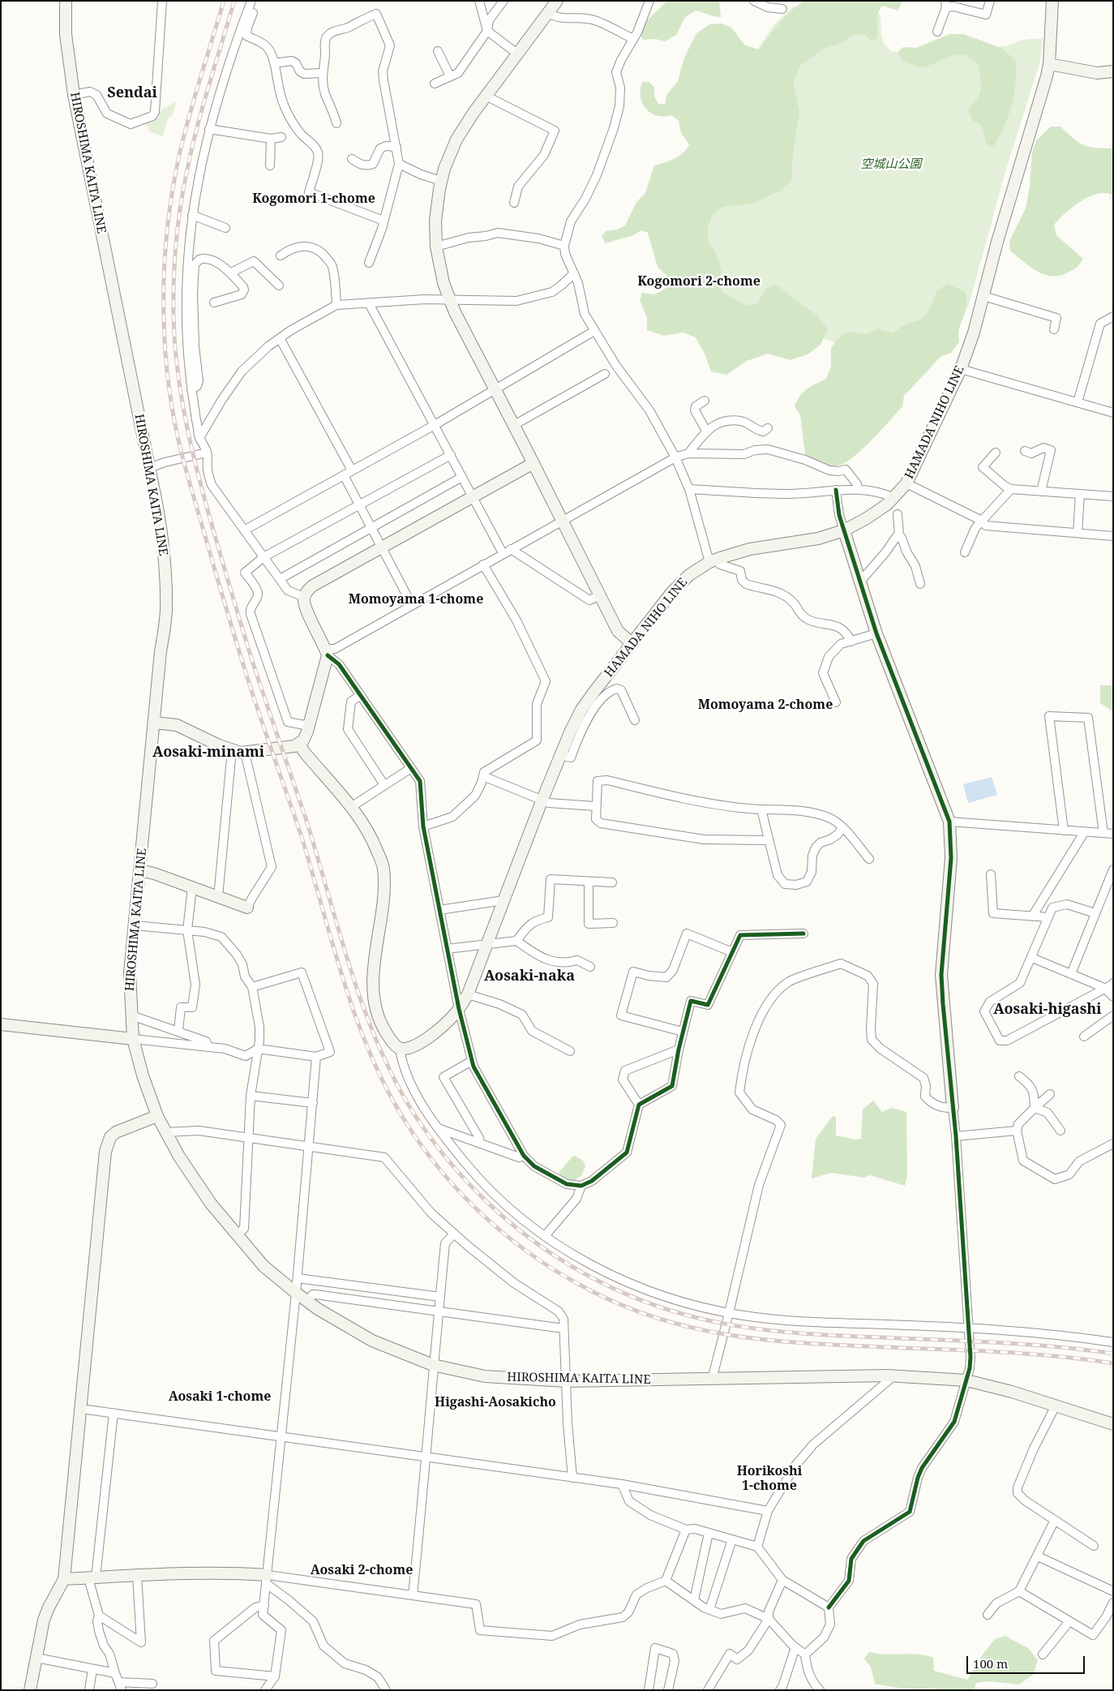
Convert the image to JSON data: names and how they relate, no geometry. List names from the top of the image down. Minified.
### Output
{"streets":{"main road":["HIROSHIMA KAITA LINE","HAMADA NIHO LINE"]},"districts":["Sendai","Kogomori 1-chome","Kogomori 2-chome","Momoyama 1-chome","Momoyama 2-chome","Aosaki-minami","Aosaki-naka","Aosaki-higashi","Aosaki 1-chome","Higashi-Aosakicho","Horikoshi 1-chome","Aosaki 2-chome"],"parks":["空城山公園"],"scale_bar":"100 m"}
